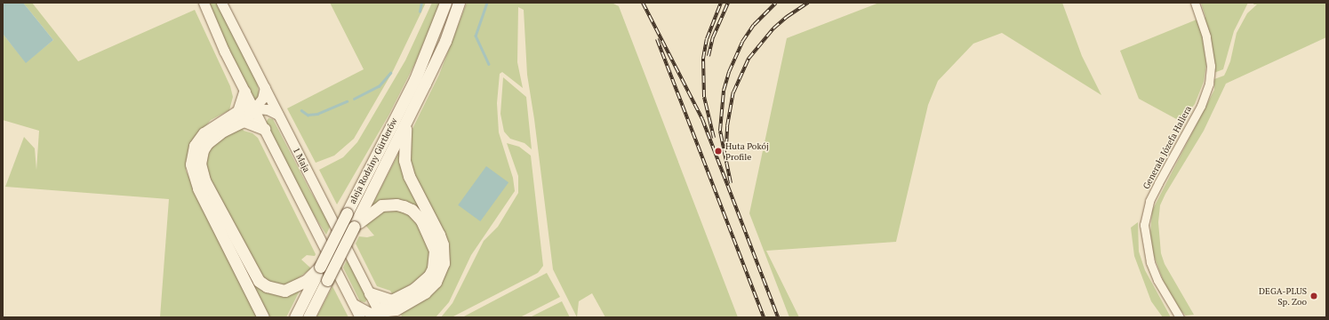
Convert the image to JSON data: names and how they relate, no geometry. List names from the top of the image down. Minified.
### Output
{"streets":{"main road":["aleja Rodziny Gürtlerów"],"street":["Generała Józefa Hallera","1 Maja"]},"places":["Huta Pokój Profile","DEGA-PLUS Sp. Zoo"]}
